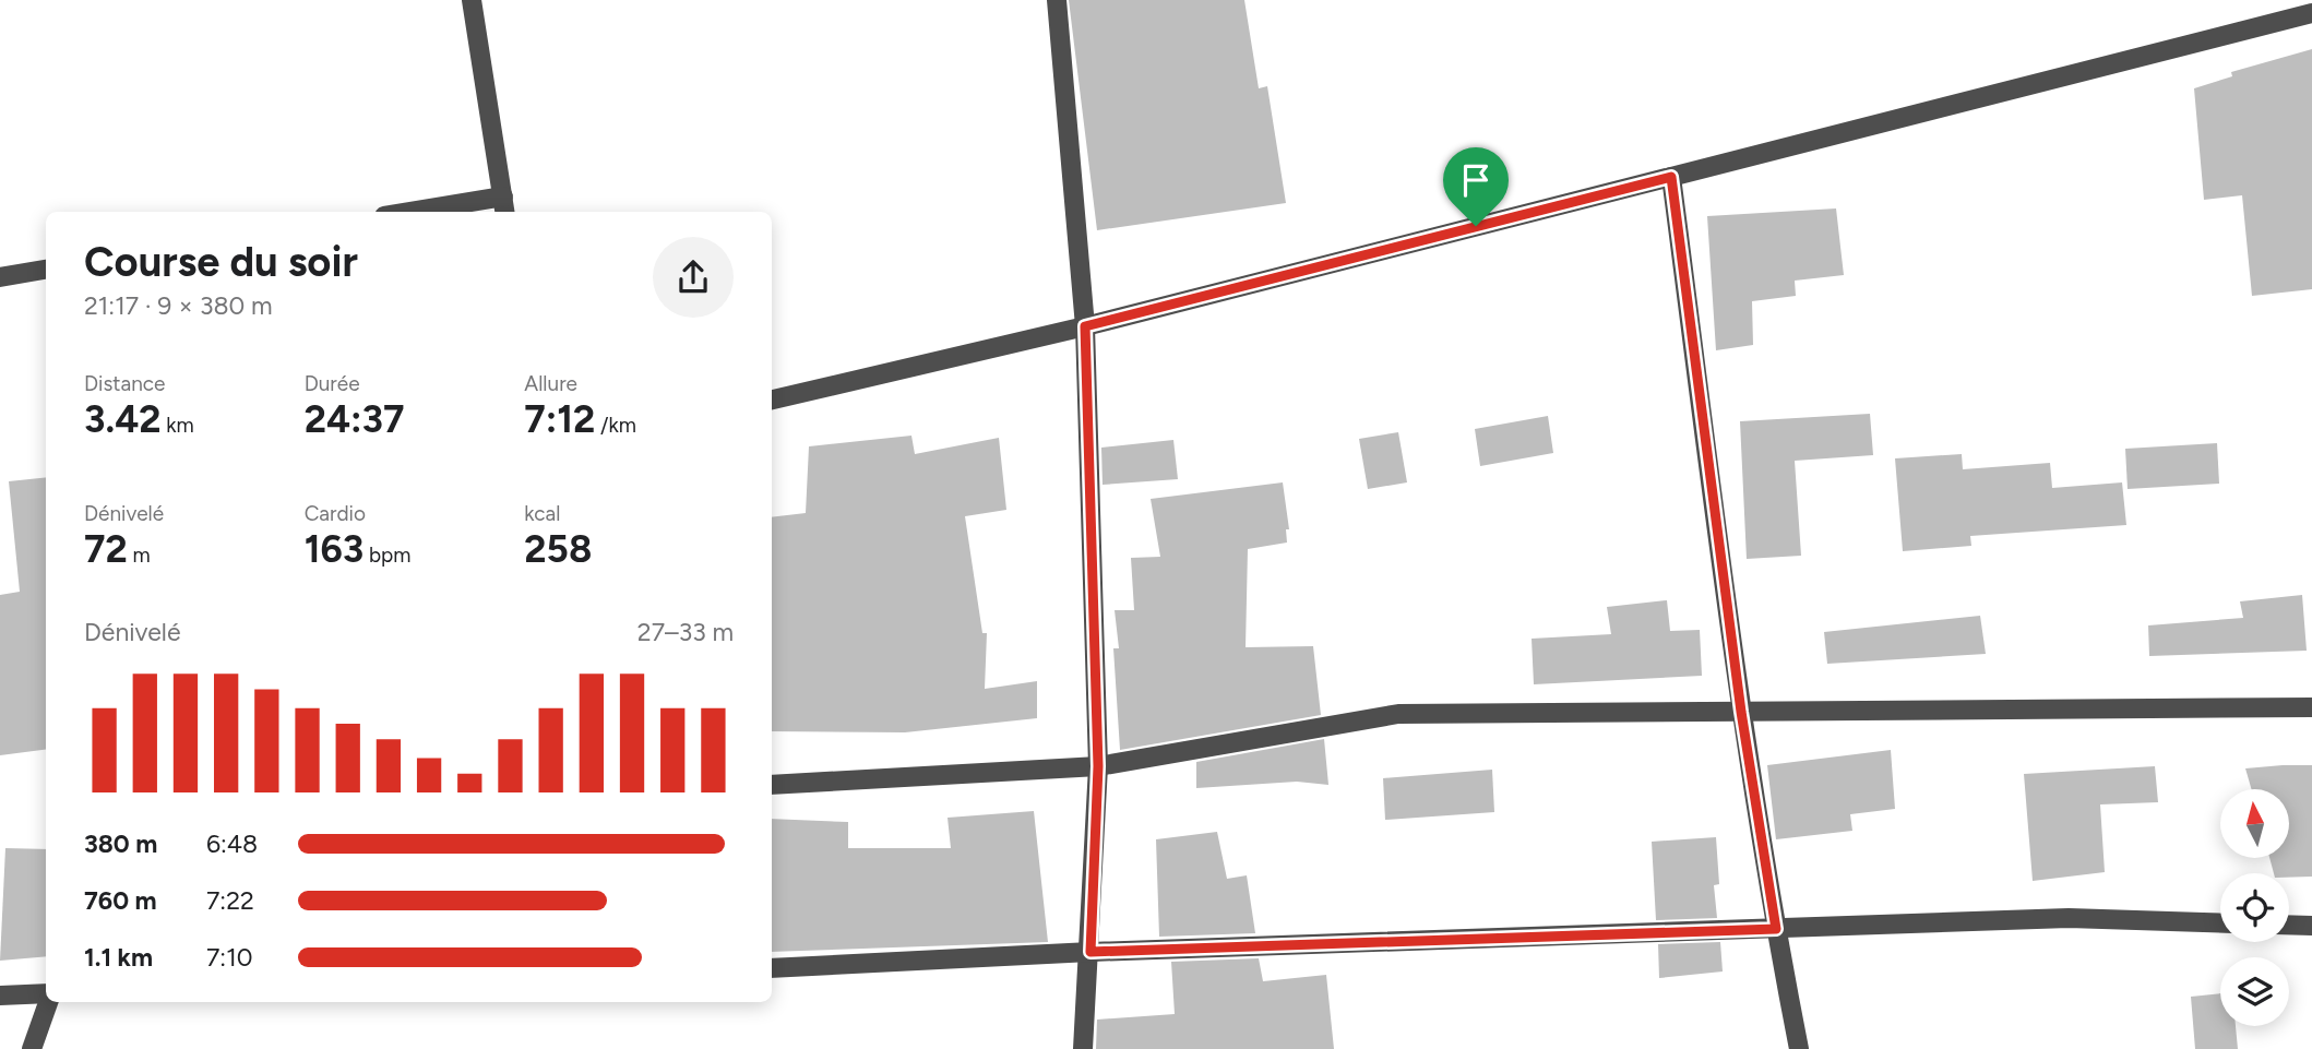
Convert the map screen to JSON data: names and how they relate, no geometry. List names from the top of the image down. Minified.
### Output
{"north":"top","page":{"heading":["Course du soir","21:17 · 9 × 380 m"],"stats":[["Distance","3.42 km"],["Durée","24:37"],["Allure","7:12 /km"],["Dénivelé","72 m"],["Cardio","163 bpm"],["kcal","258"]],"chart":["Dénivelé","27–33 m"],"list":[{"name":"380 m","note":"6:48"},{"name":"760 m","note":"7:22"},{"name":"1.1 km","note":"7:10"}]}}
